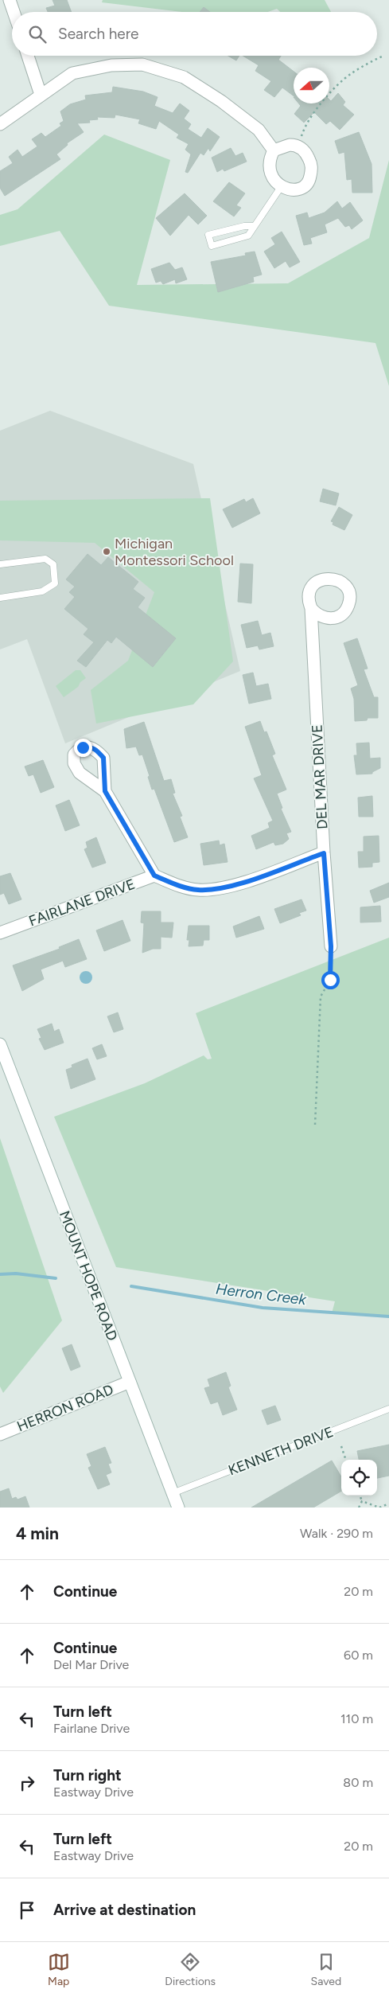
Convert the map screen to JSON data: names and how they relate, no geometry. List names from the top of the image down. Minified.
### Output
{"streets":{"street":["DEL MAR DRIVE","FAIRLANE DRIVE","MOUNT HOPE ROAD","HERRON ROAD"],"lane":["KENNETH DRIVE"]},"crossings":[["MOUNT HOPE ROAD","HERRON ROAD"],["MOUNT HOPE ROAD","KENNETH DRIVE"]],"water":["Herron Creek"],"places":["Michigan Montessori School"],"north":"left","page":{"search":"Search here","heading":["4 min","Walk · 290 m"],"list":[["Continue","20 m"],["Continue","Del Mar Drive","60 m"],["Turn left","Fairlane Drive","110 m"],["Turn right","Eastway Drive","80 m"],["Turn left","Eastway Drive","20 m"],"Arrive at destination"],"nav":["Map","Directions","Saved"]}}
